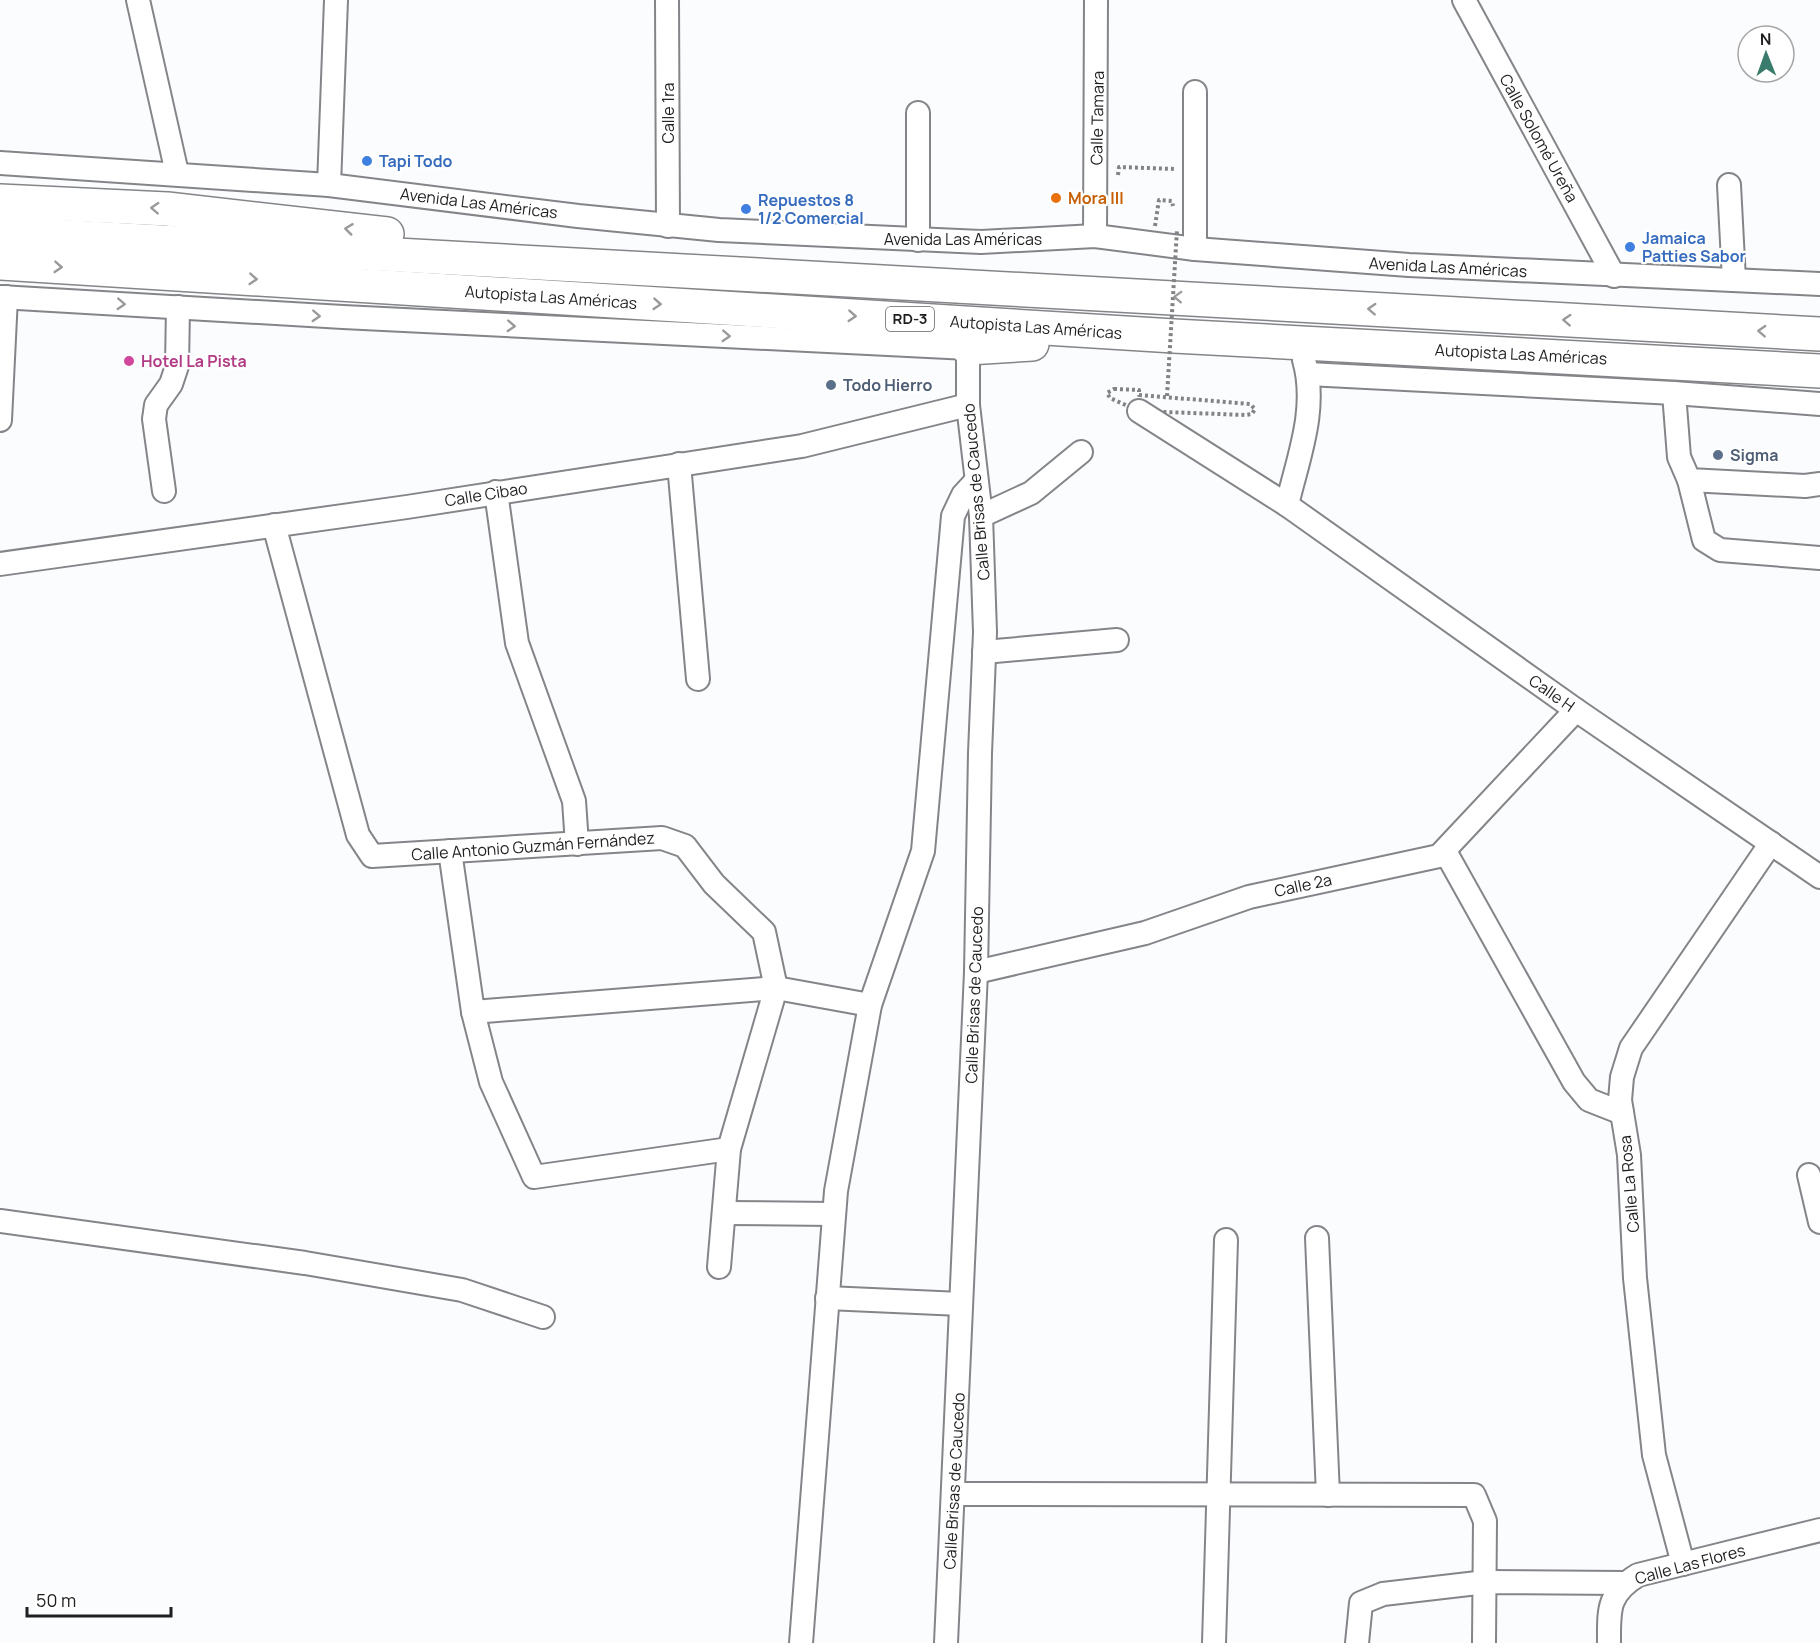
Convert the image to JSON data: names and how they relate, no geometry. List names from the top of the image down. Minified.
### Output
{"streets":{"highway":["Autopista Las Américas","RD-3"],"street":["Calle 1ra","Calle Tamara","Calle Solomé Ureña","Avenida Las Américas","Calle Brisas de Caucedo","Calle Cibao","Calle H","Calle Antonio Guzmán Fernández","Calle 2a","Calle La Rosa","Calle Las Flores"]},"crossings":[["Calle 1ra","Avenida Las Américas"],["Calle Tamara","Avenida Las Américas"],["Calle Solomé Ureña","Avenida Las Américas"],["Calle Brisas de Caucedo","Calle Cibao"],["Calle Brisas de Caucedo","Calle 2a"],["Calle Cibao","Calle Antonio Guzmán Fernández"],["Calle H","Calle 2a"],["Calle H","Calle La Rosa"],["Calle La Rosa","Calle Las Flores"]],"places":["Tapi Todo","Mora III","Repuestos 8 1/2 Comercial","Jamaica Patties Sabor","Hotel La Pista","Todo Hierro","Sigma"],"scale_bar":"50 m","north":"top"}
